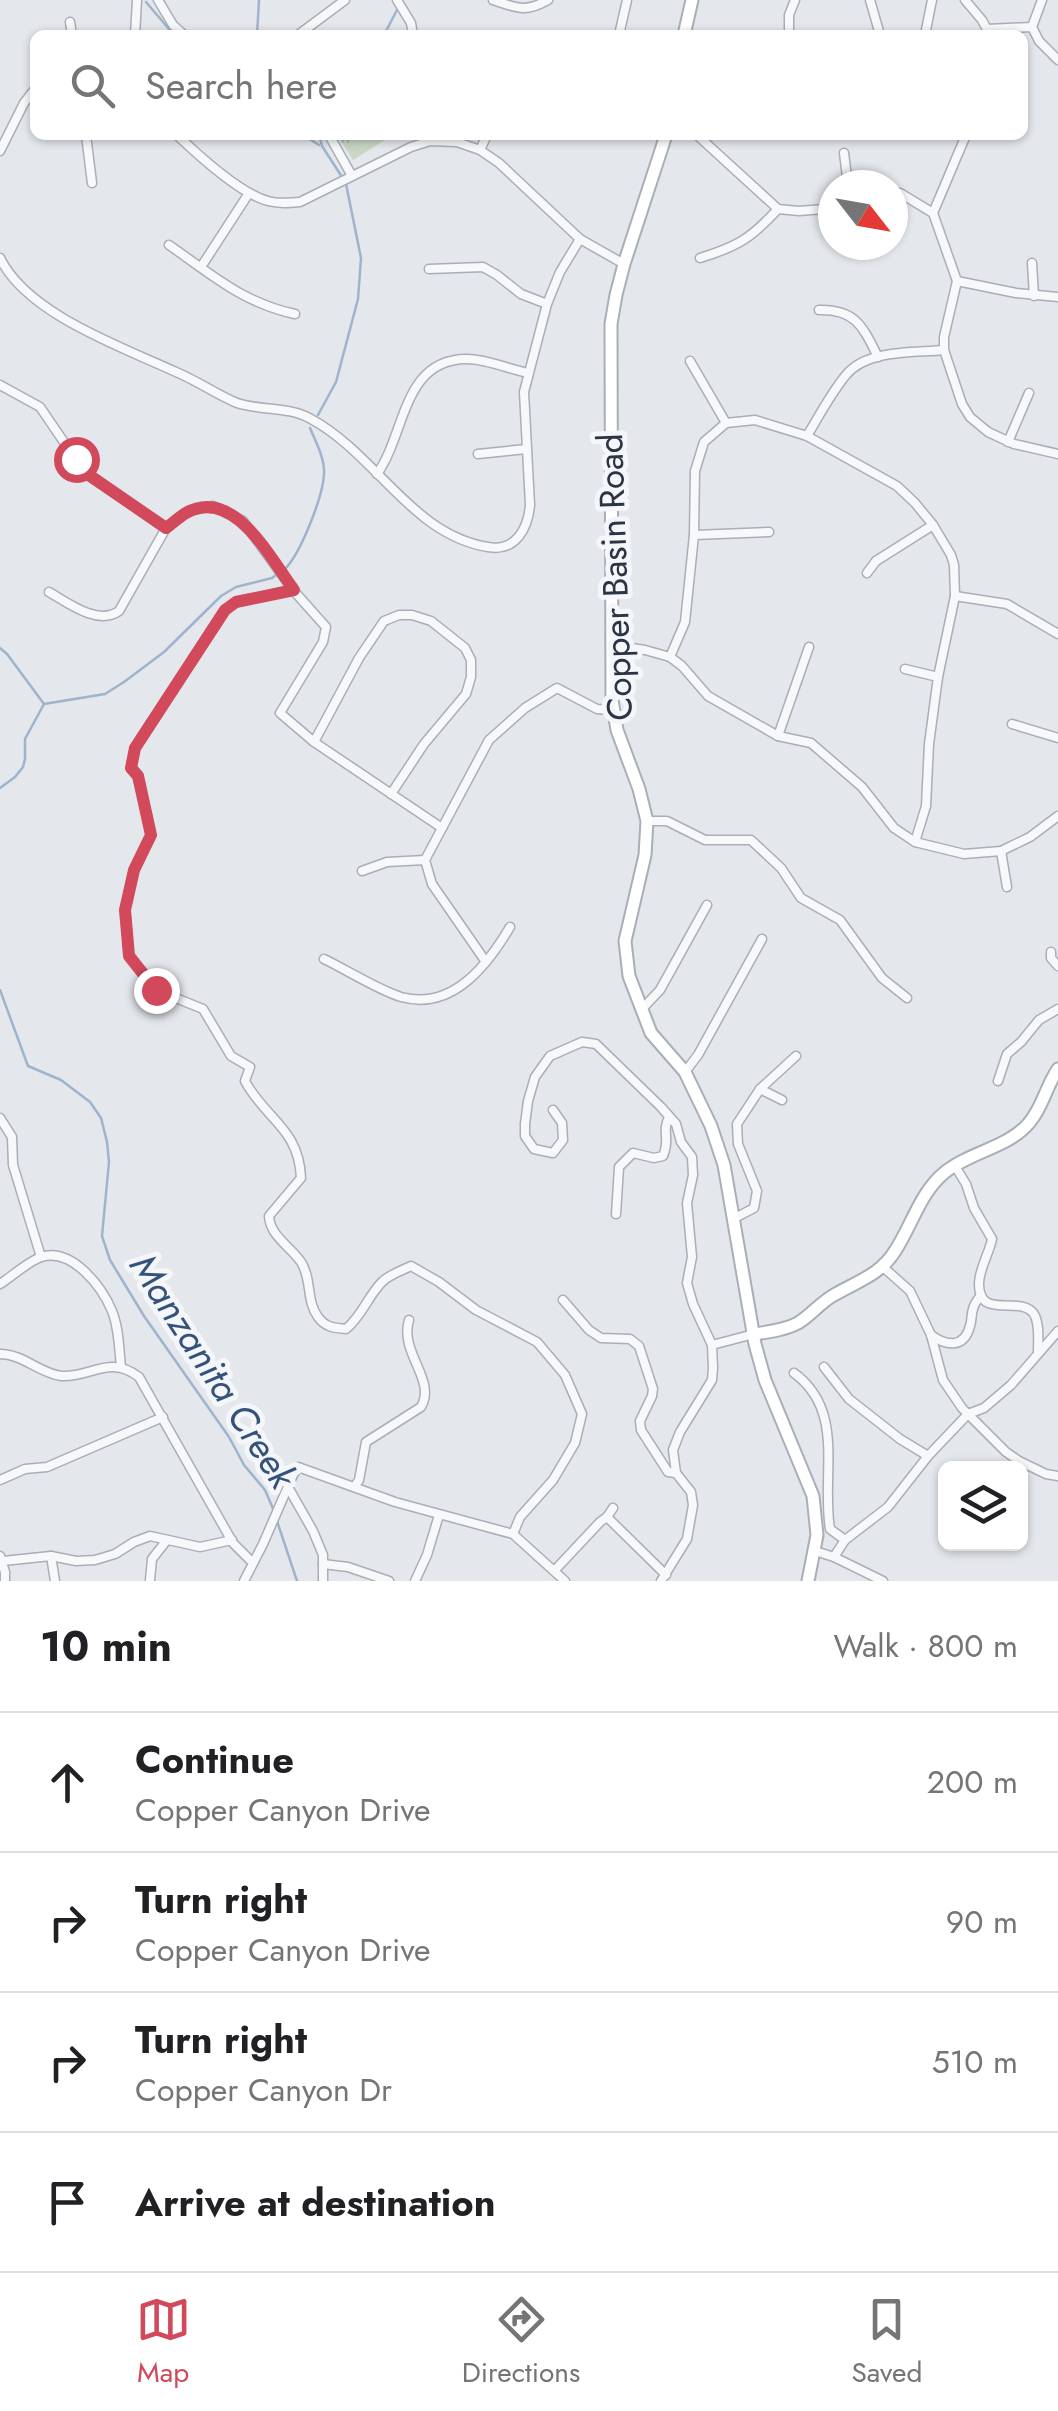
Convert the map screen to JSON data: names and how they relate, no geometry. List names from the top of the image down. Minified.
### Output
{"streets":{"street":["Copper Basin Road"]},"water":["Manzanita Creek"],"north":"bottom right","page":{"search":"Search here","heading":["10 min","Walk · 800 m"],"list":[["Continue","Copper Canyon Drive","200 m"],["Turn right","Copper Canyon Drive","90 m"],["Turn right","Copper Canyon Dr","510 m"],"Arrive at destination"],"nav":["Map","Directions","Saved"]}}
